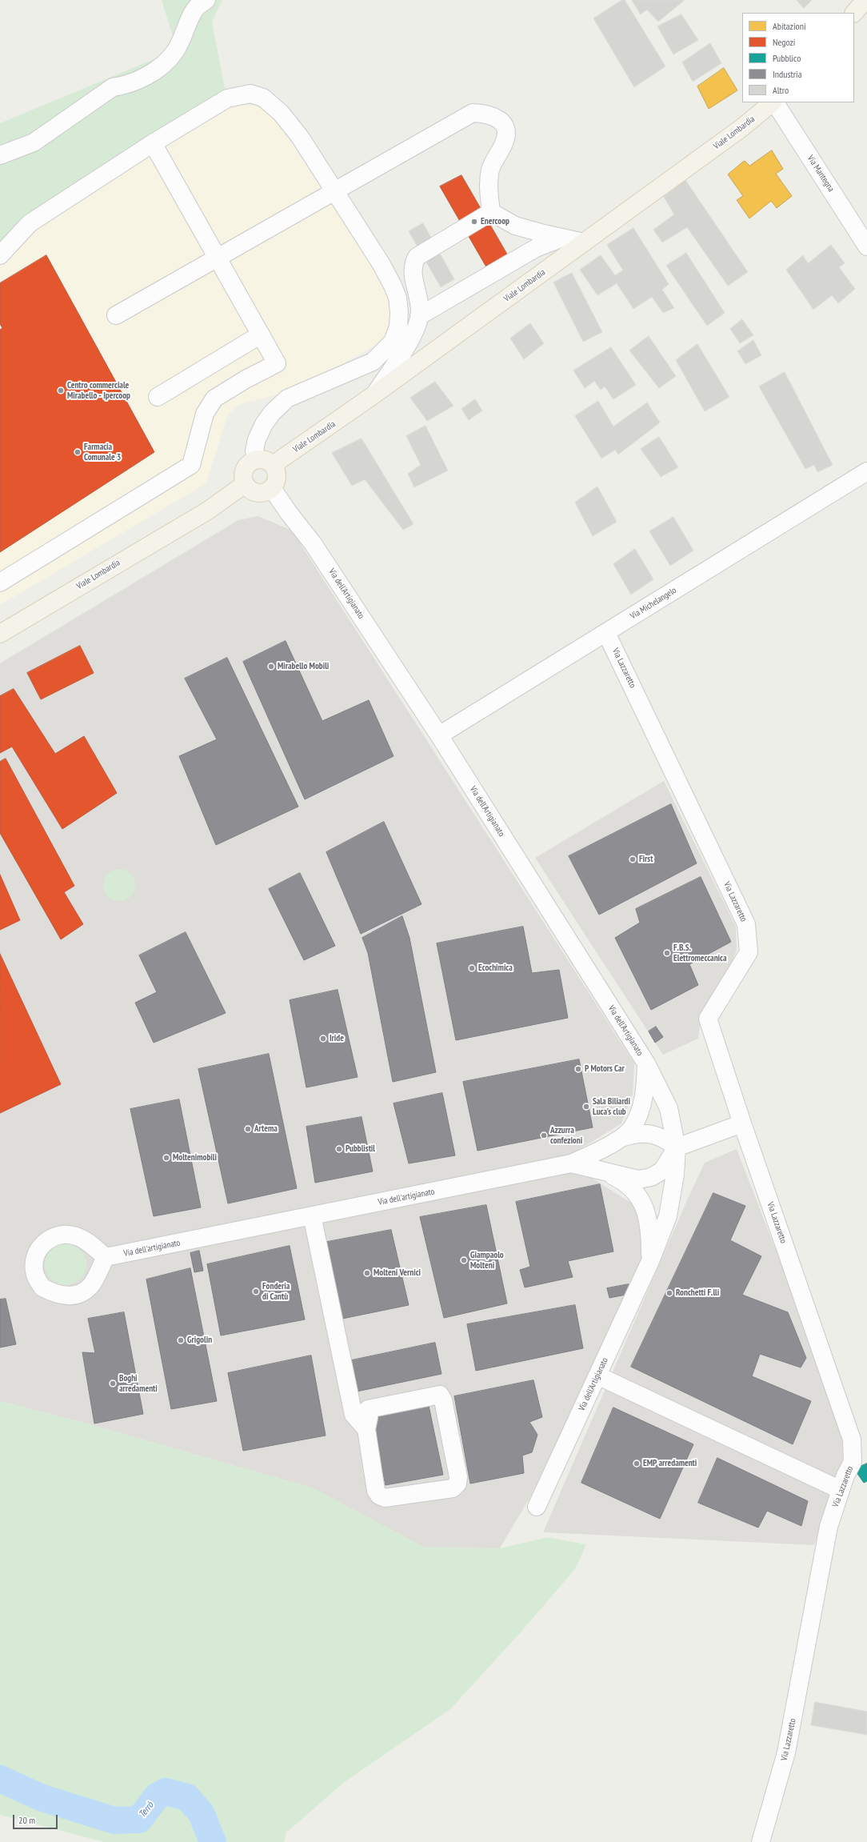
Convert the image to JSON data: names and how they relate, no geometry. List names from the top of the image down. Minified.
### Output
{"streets":{"main road":["Viale Lombardia"],"street":["Via Mantegna","Via dell'Artigianato","Via Michelangelo","Via Lazzaretto","Via dell'artigianato"]},"crossings":[["Viale Lombardia","Via dell'Artigianato"],["Via dell'Artigianato","Via Michelangelo"],["Via dell'Artigianato","Via dell'artigianato"],["Via Michelangelo","Via Lazzaretto"]],"water":["Terrò"],"places":["Enercoop","Centro commerciale Mirabello - Ipercoop","Farmacia Comunale 3","Mirabello Mobili","First","F.B.S. Elettromeccanica","Ecochimica","Iride","P Motors Car","Sala Biliardi Luca's club","Artema","Azzurra confezioni","Pubblistil","Moltenimobili","Giampaolo Molteni","Molteni Vernici","Fonderia di Cantù","Ronchetti F.lli","Grigolin","Boghi arredamenti","EMP arredamenti"],"legend":["Abitazioni","Negozi","Pubblico","Industria","Altro"],"scale_bar":"20 m"}
